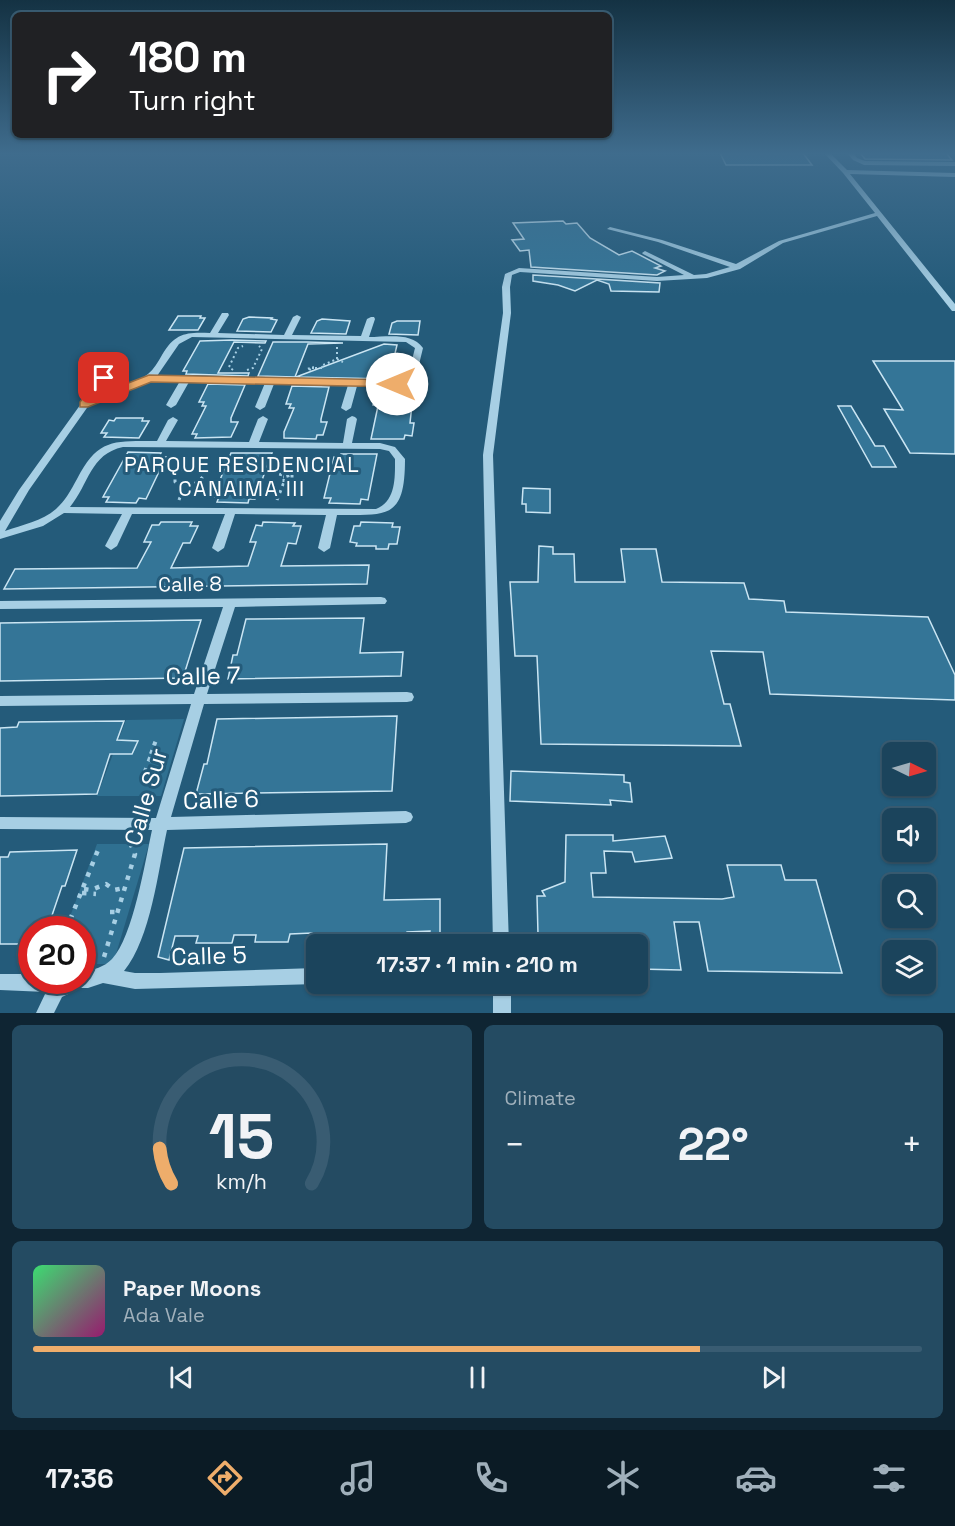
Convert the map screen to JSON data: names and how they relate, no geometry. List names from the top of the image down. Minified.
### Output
{"streets":{"street":["Calle 8","Calle 7","Calle Sur","Calle 6","Calle 5"]},"crossings":[["Calle 8","Calle Sur"],["Calle 7","Calle Sur"],["Calle Sur","Calle 6"],["Calle Sur","Calle 5"]],"districts":["PARQUE RESIDENCIAL CANAIMA III"],"north":"right","page":{"turn":["180 m","Turn right"],"limit":"20","trip":"17:37 · 1 min · 210 m","tile":"Climate","heat":["−","22°","+"],"song":["Paper Moons","Ada Vale"],"tabs":"17:36","gauge":["15","km/h"]}}
